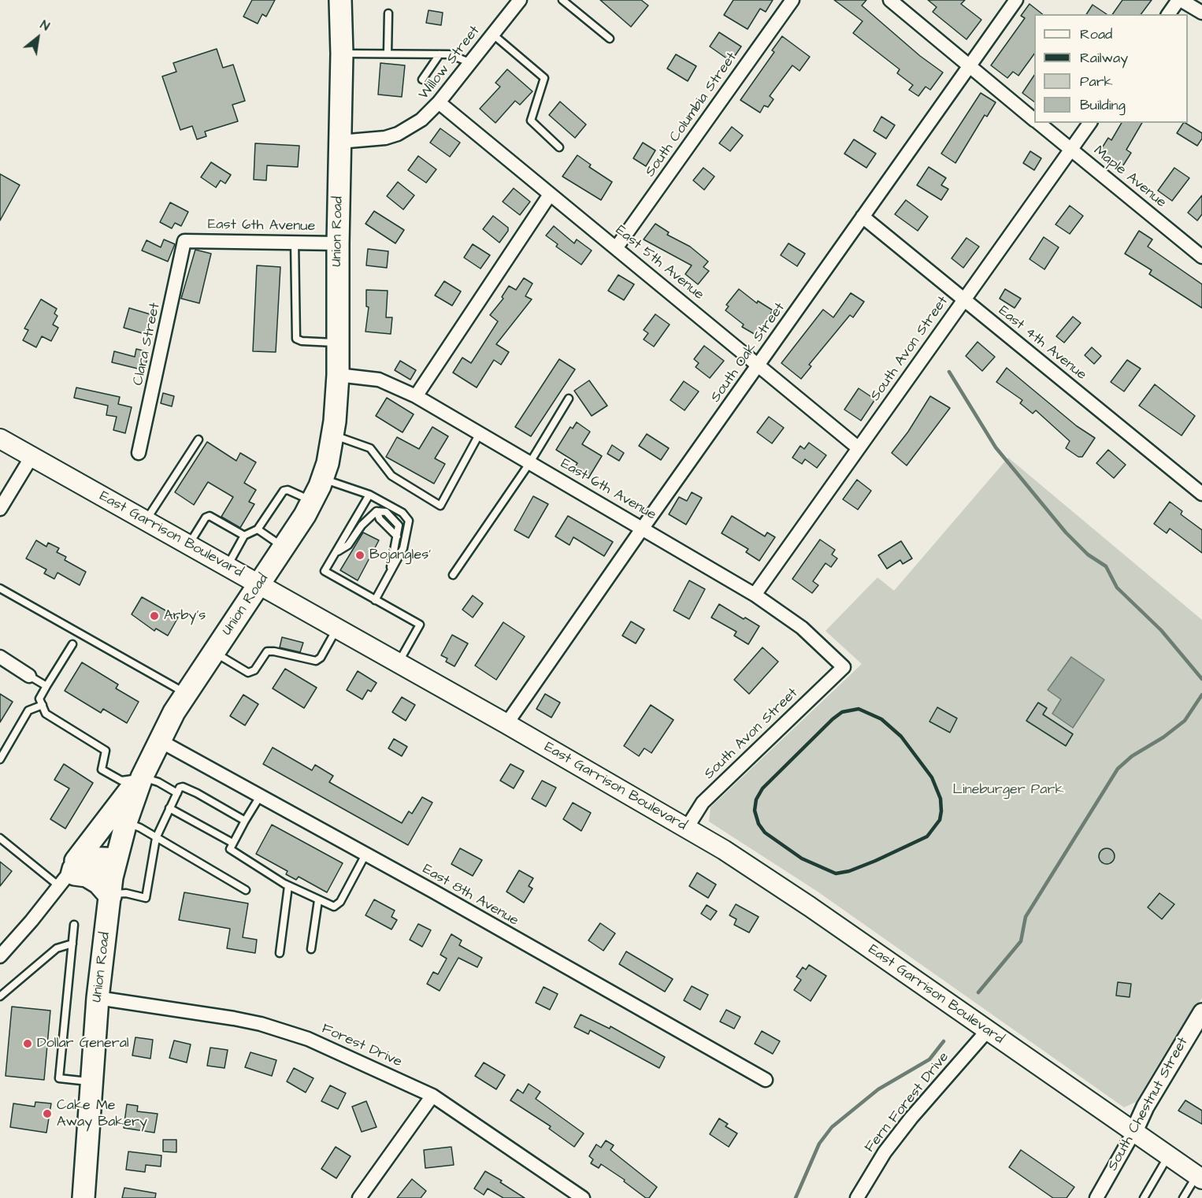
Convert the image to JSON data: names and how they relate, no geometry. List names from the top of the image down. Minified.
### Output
{"streets":{"main road":["Union Road","East Garrison Boulevard"],"street":["Willow Street","South Columbia Street","Maple Avenue","East 6th Avenue","East 5th Avenue","East 4th Avenue","Clara Street","South Avon Street","South Oak Street","East 8th Avenue","Forest Drive","Fern Forest Drive","South Chestnut Street"]},"crossings":[["Willow Street","Union Road"],["Willow Street","East 5th Avenue"],["South Columbia Street","East 5th Avenue"],["Maple Avenue","South Avon Street"],["Maple Avenue","South Oak Street"],["East 6th Avenue","Union Road"],["East 6th Avenue","Clara Street"],["East 6th Avenue","South Avon Street"],["East 6th Avenue","South Oak Street"],["Union Road","East Garrison Boulevard"],["Union Road","East 8th Avenue"],["Union Road","Forest Drive"],["East 5th Avenue","South Avon Street"],["East 5th Avenue","South Oak Street"],["East 4th Avenue","South Avon Street"],["East 4th Avenue","South Oak Street"],["South Avon Street","East Garrison Boulevard"],["South Oak Street","East Garrison Boulevard"],["East Garrison Boulevard","Fern Forest Drive"],["East Garrison Boulevard","South Chestnut Street"]],"parks":["Lineburger Park"],"places":["Bojangles'","Arby's","Dollar General","Cake Me Away Bakery"],"legend":["Road","Railway","Park","Building"],"north":"top right"}
